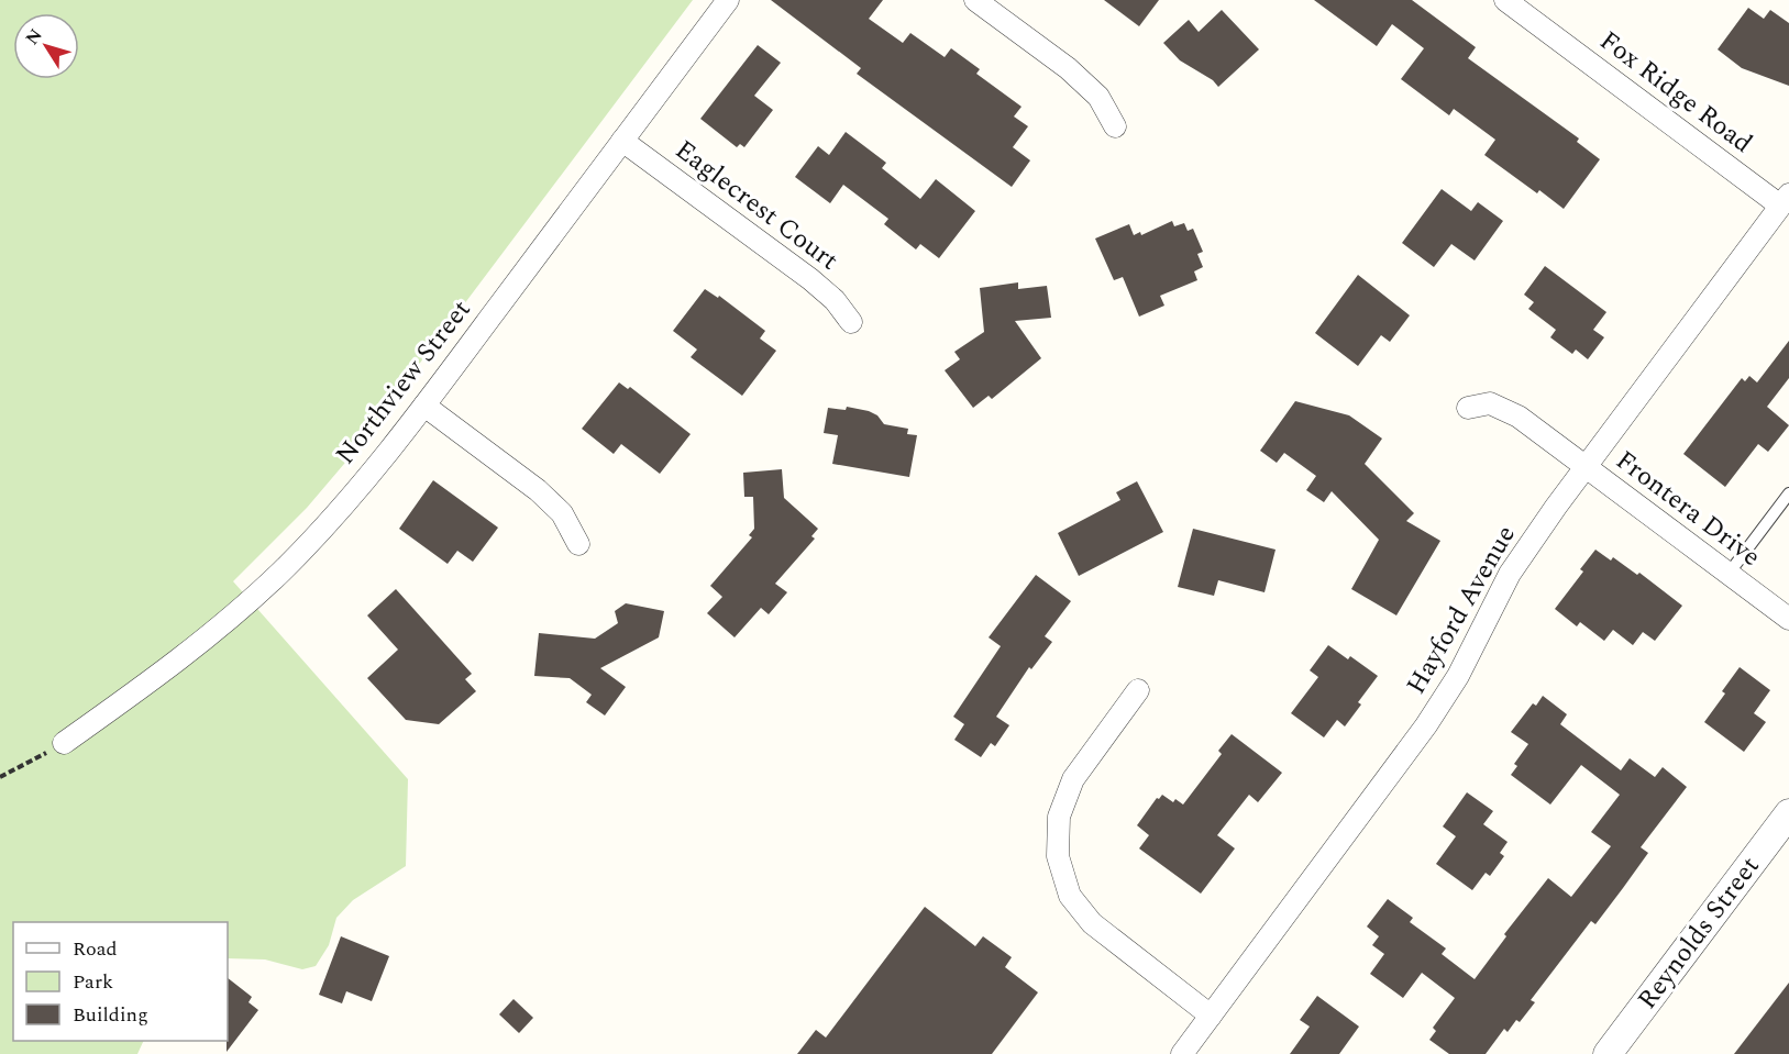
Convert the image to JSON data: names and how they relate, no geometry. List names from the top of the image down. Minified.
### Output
{"streets":{"street":["Fox Ridge Road","Eaglecrest Court","Northview Street","Frontera Drive","Hayford Avenue","Reynolds Street"]},"crossings":[["Fox Ridge Road","Hayford Avenue"],["Eaglecrest Court","Northview Street"],["Frontera Drive","Hayford Avenue"]],"legend":["Road","Park","Building"],"north":"top left"}
